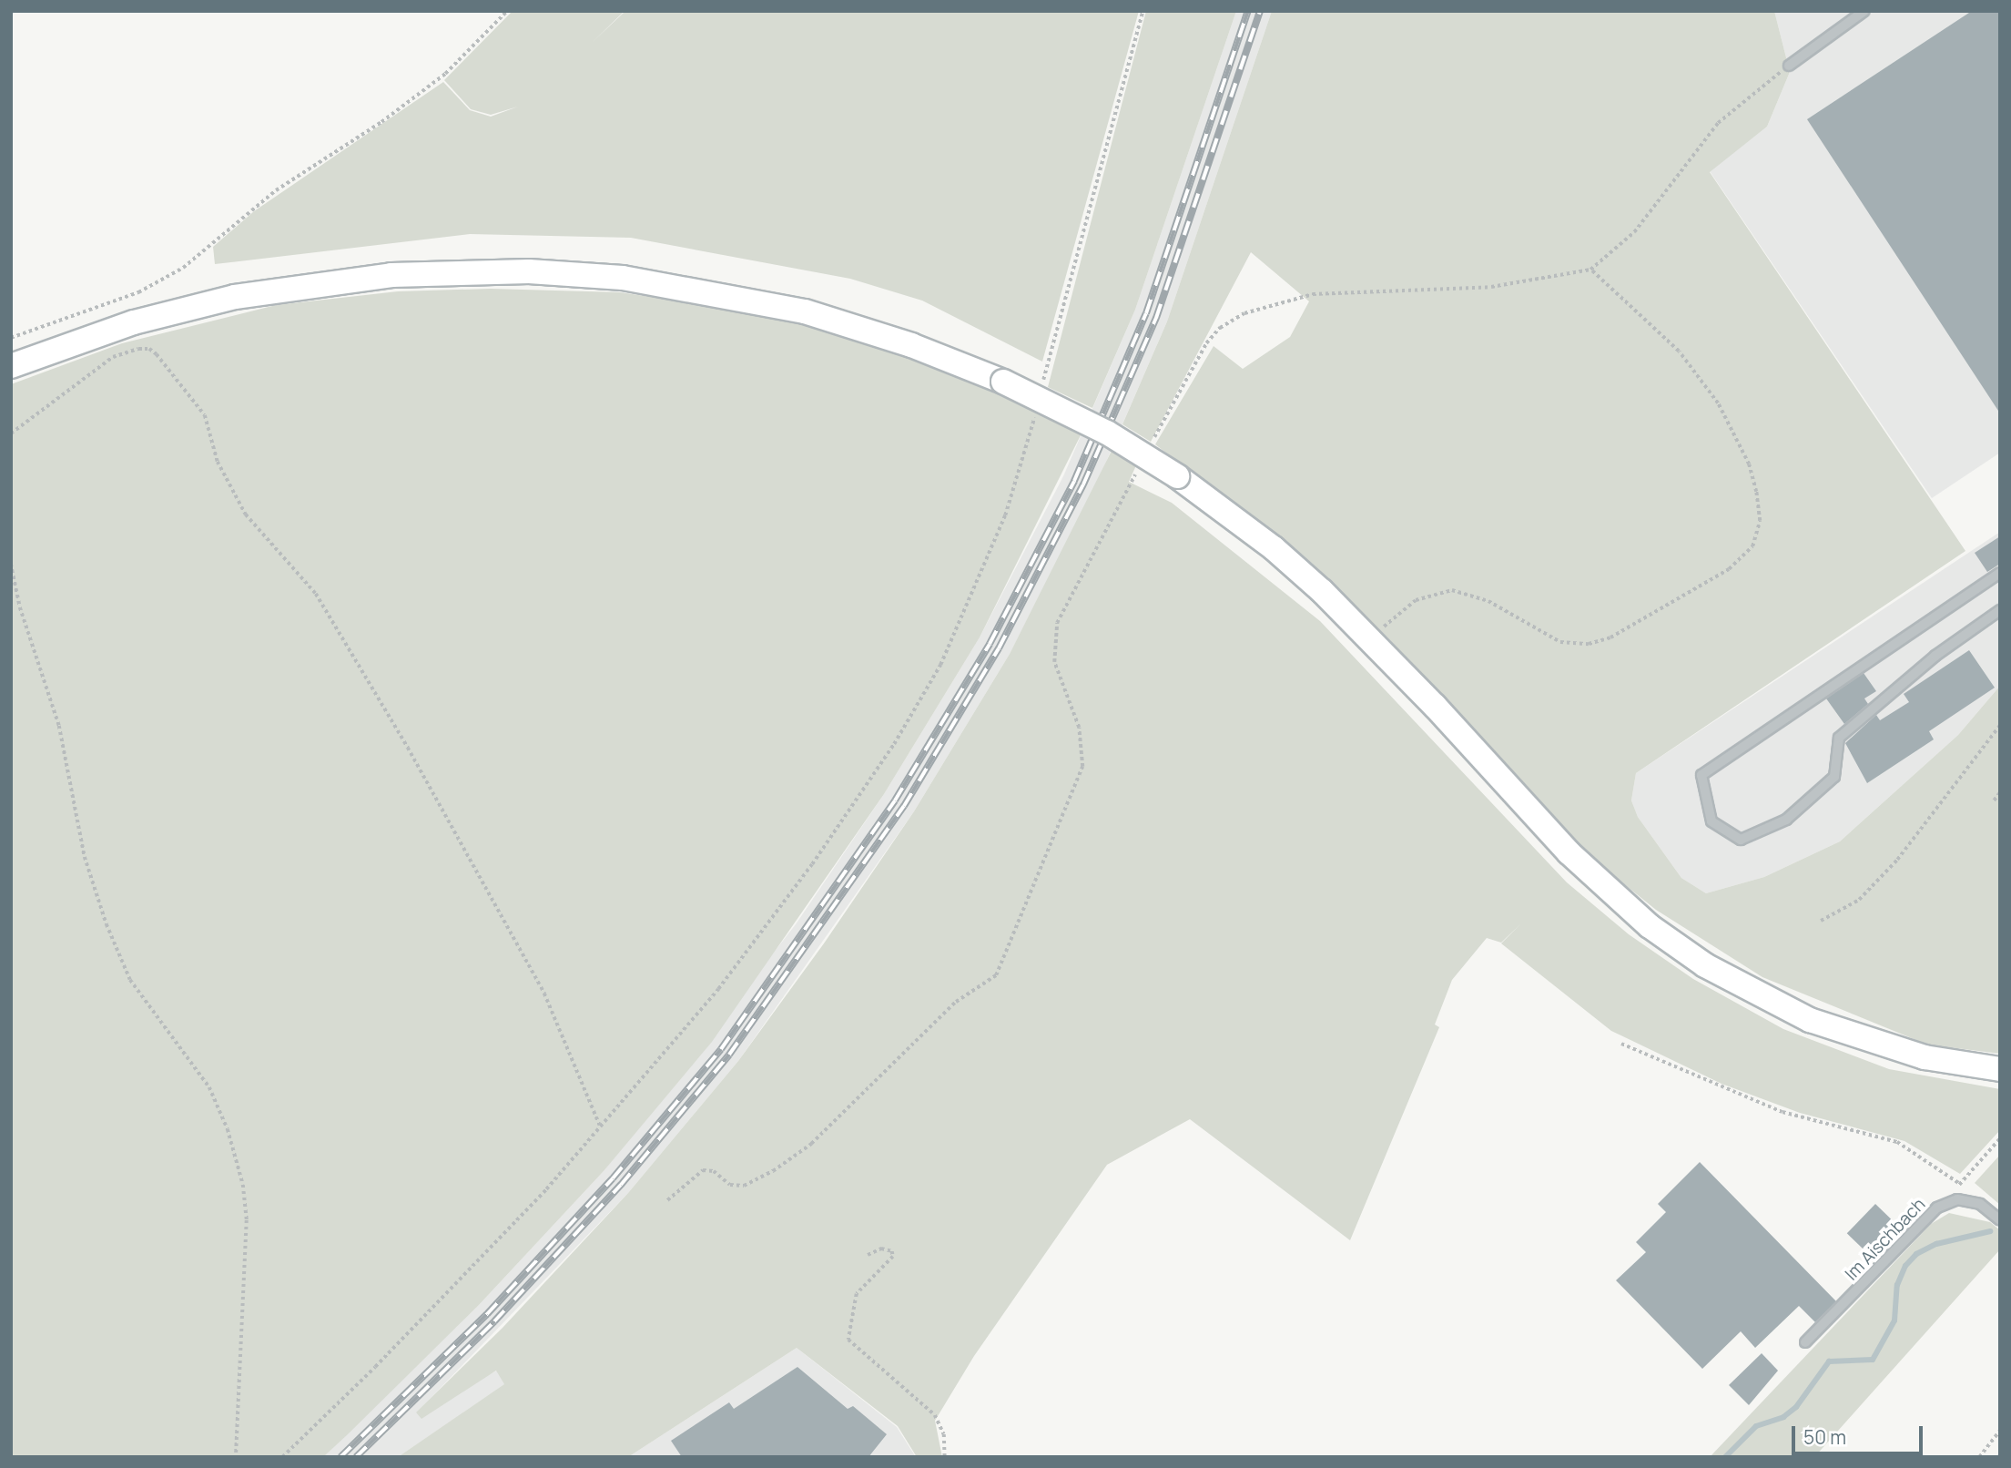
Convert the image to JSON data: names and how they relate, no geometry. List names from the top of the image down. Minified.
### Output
{"streets":{"lane":["Im Aischbach"]},"scale_bar":"50 m"}
